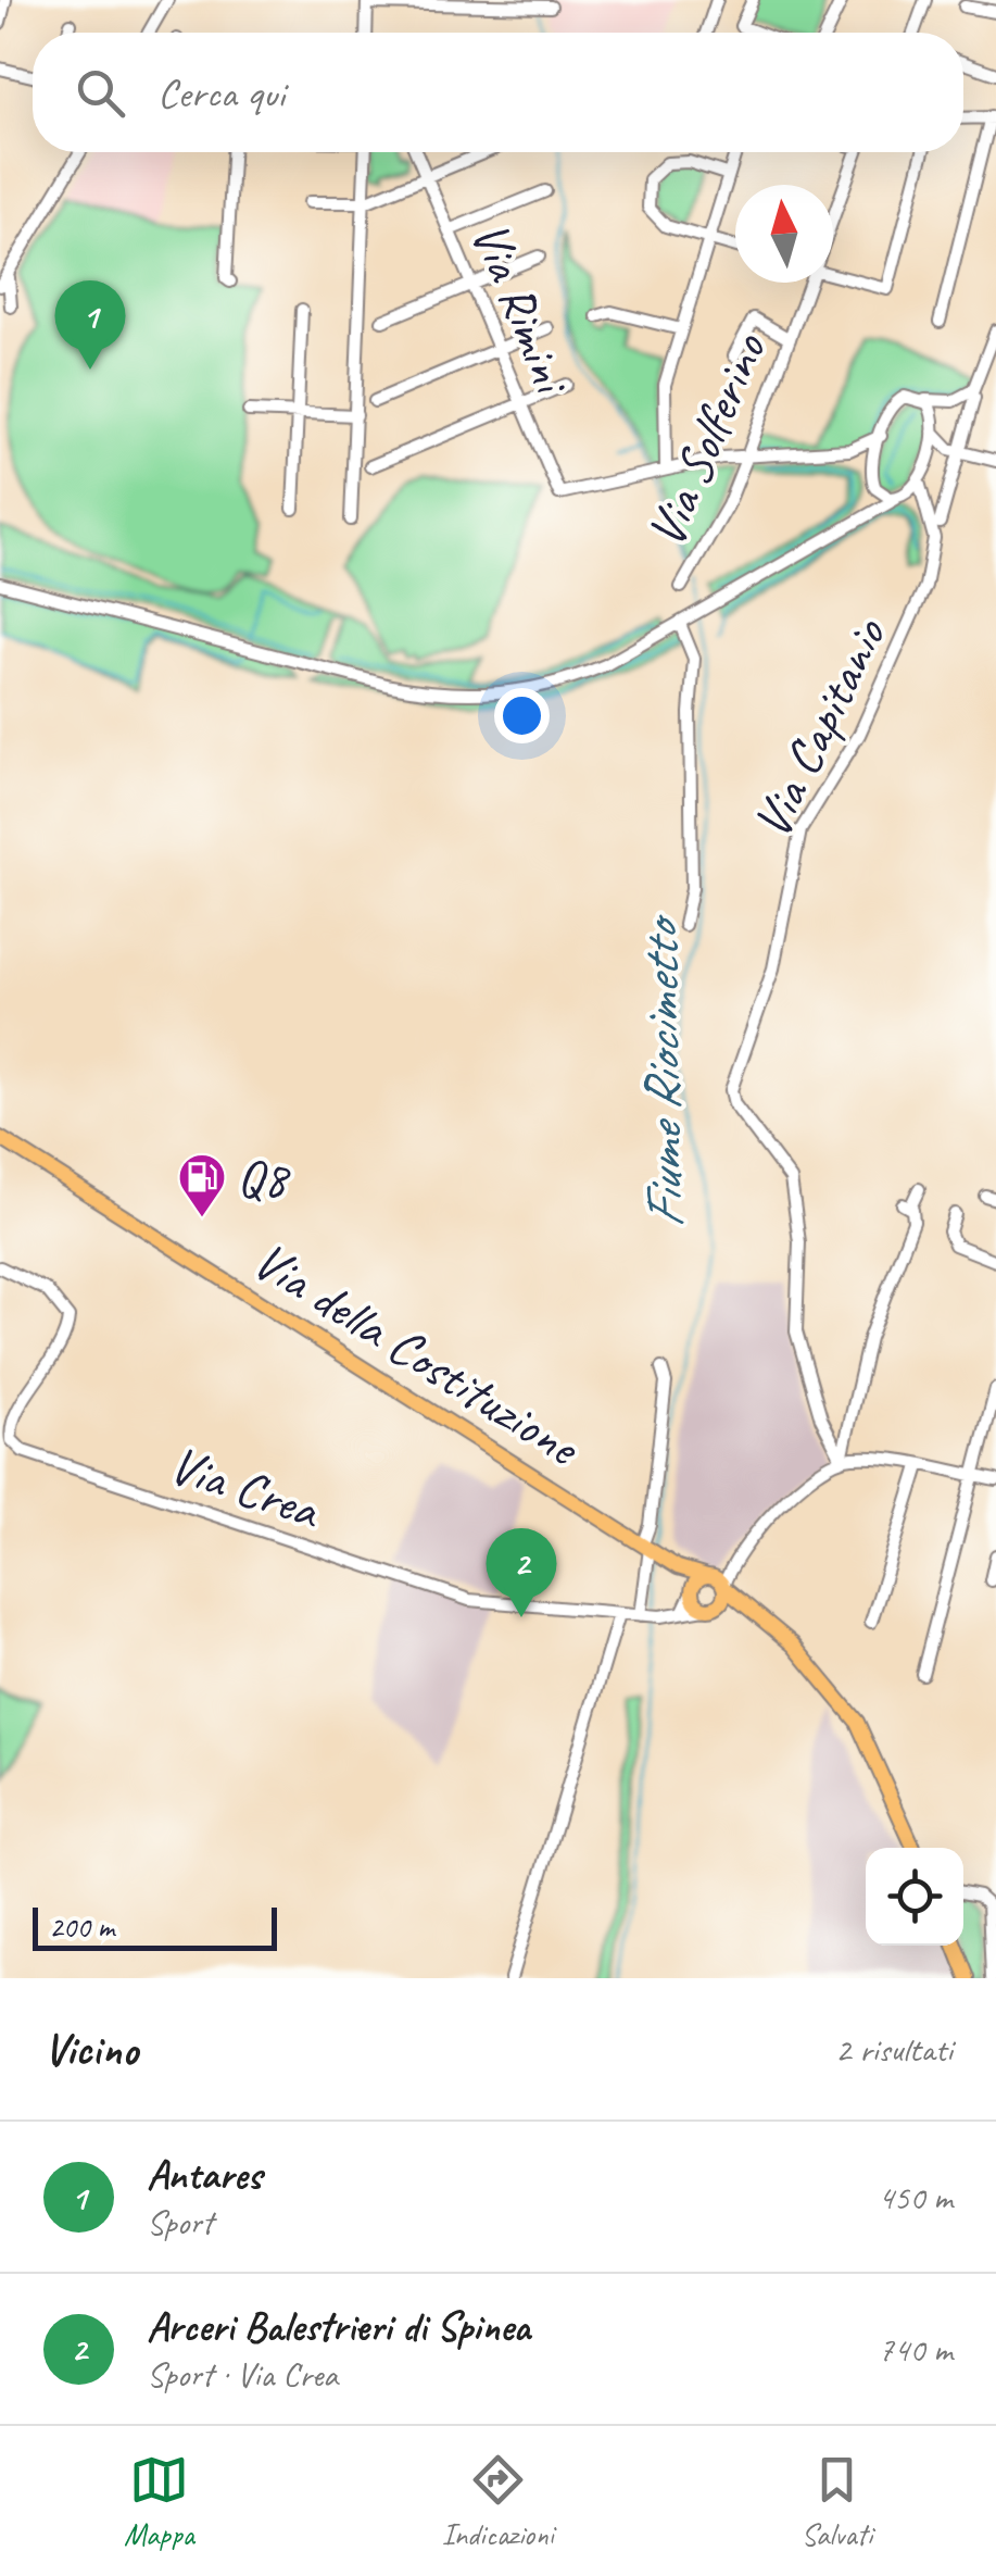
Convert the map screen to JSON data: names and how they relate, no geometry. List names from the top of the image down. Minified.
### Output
{"streets":{"main road":["Via della Costituzione"],"street":["Via Rimini","Via Solferino","Via Capitanio","Via Crea"]},"crossings":[["Via della Costituzione","Via Crea"]],"water":["Fiume Riocimetto"],"places":{"fuel station":["Q8"]},"scale_bar":"200 m","north":"top","page":{"search":"Cerca qui","pins":["1","2"],"scale":"200 m","heading":["Vicino","2 risultati"],"list":[{"mark":"1","name":"Antares","note":"Sport","value":"450 m"},{"mark":"2","name":"Arceri Balestrieri di Spinea","note":"Sport · Via Crea","value":"740 m"}],"nav":["Mappa","Indicazioni","Salvati"]}}
